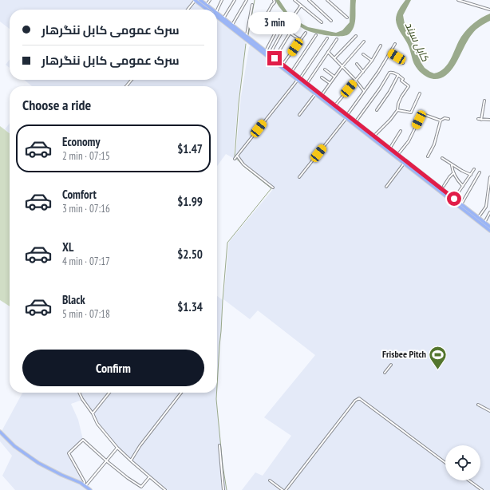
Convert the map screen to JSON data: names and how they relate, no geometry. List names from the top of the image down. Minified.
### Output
{"water":["کابل سيند"],"places":{"sports":["Frisbee Pitch"]},"page":{"banner":["سرک عمومی کابل ننگرهار","سرک عمومی کابل ننگرهار"],"bubble":"3 min","heading":"Choose a ride","list":[{"name":"Economy","note":"2 min · 07:15","value":"$1.47"},{"name":"Comfort","note":"3 min · 07:16","value":"$1.99"},{"name":"XL","note":"4 min · 07:17","value":"$2.50"},{"name":"Black","note":"5 min · 07:18","value":"$1.34"}],"buttons":"Confirm"}}
